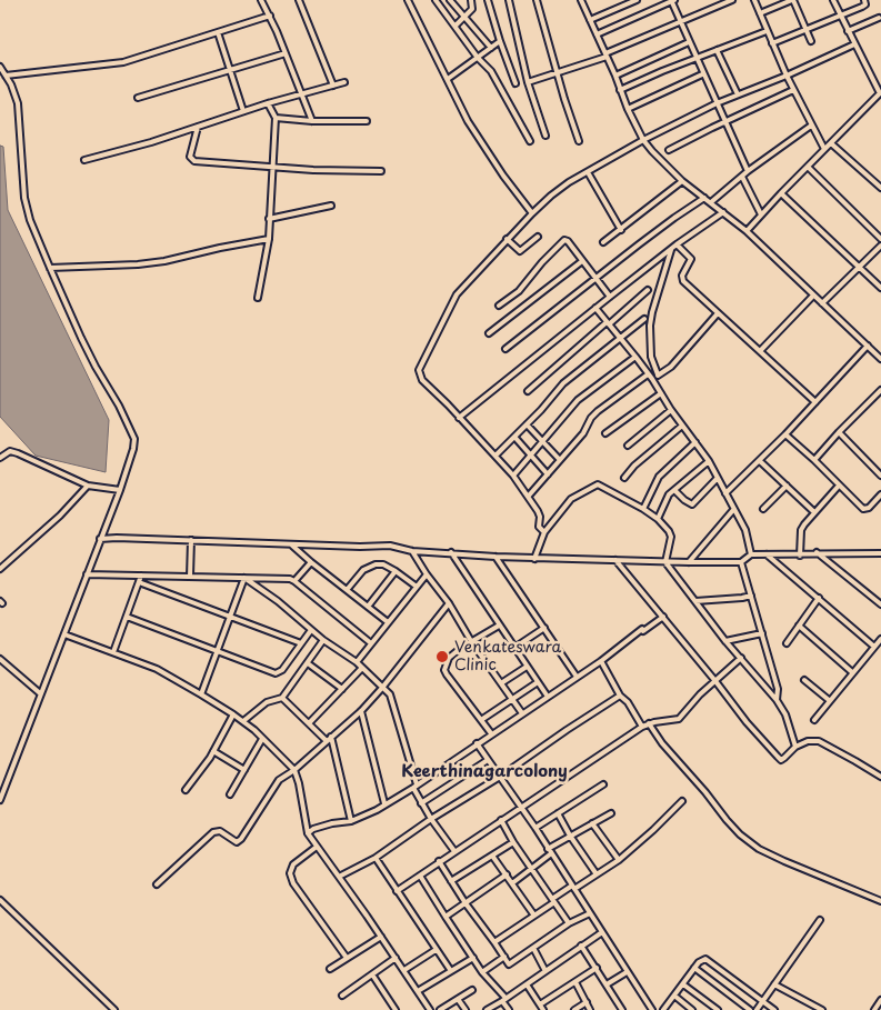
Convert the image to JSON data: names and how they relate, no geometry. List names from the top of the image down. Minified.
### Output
{"districts":["Keerthinagarcolony"],"places":["Venkateswara Clinic"]}
